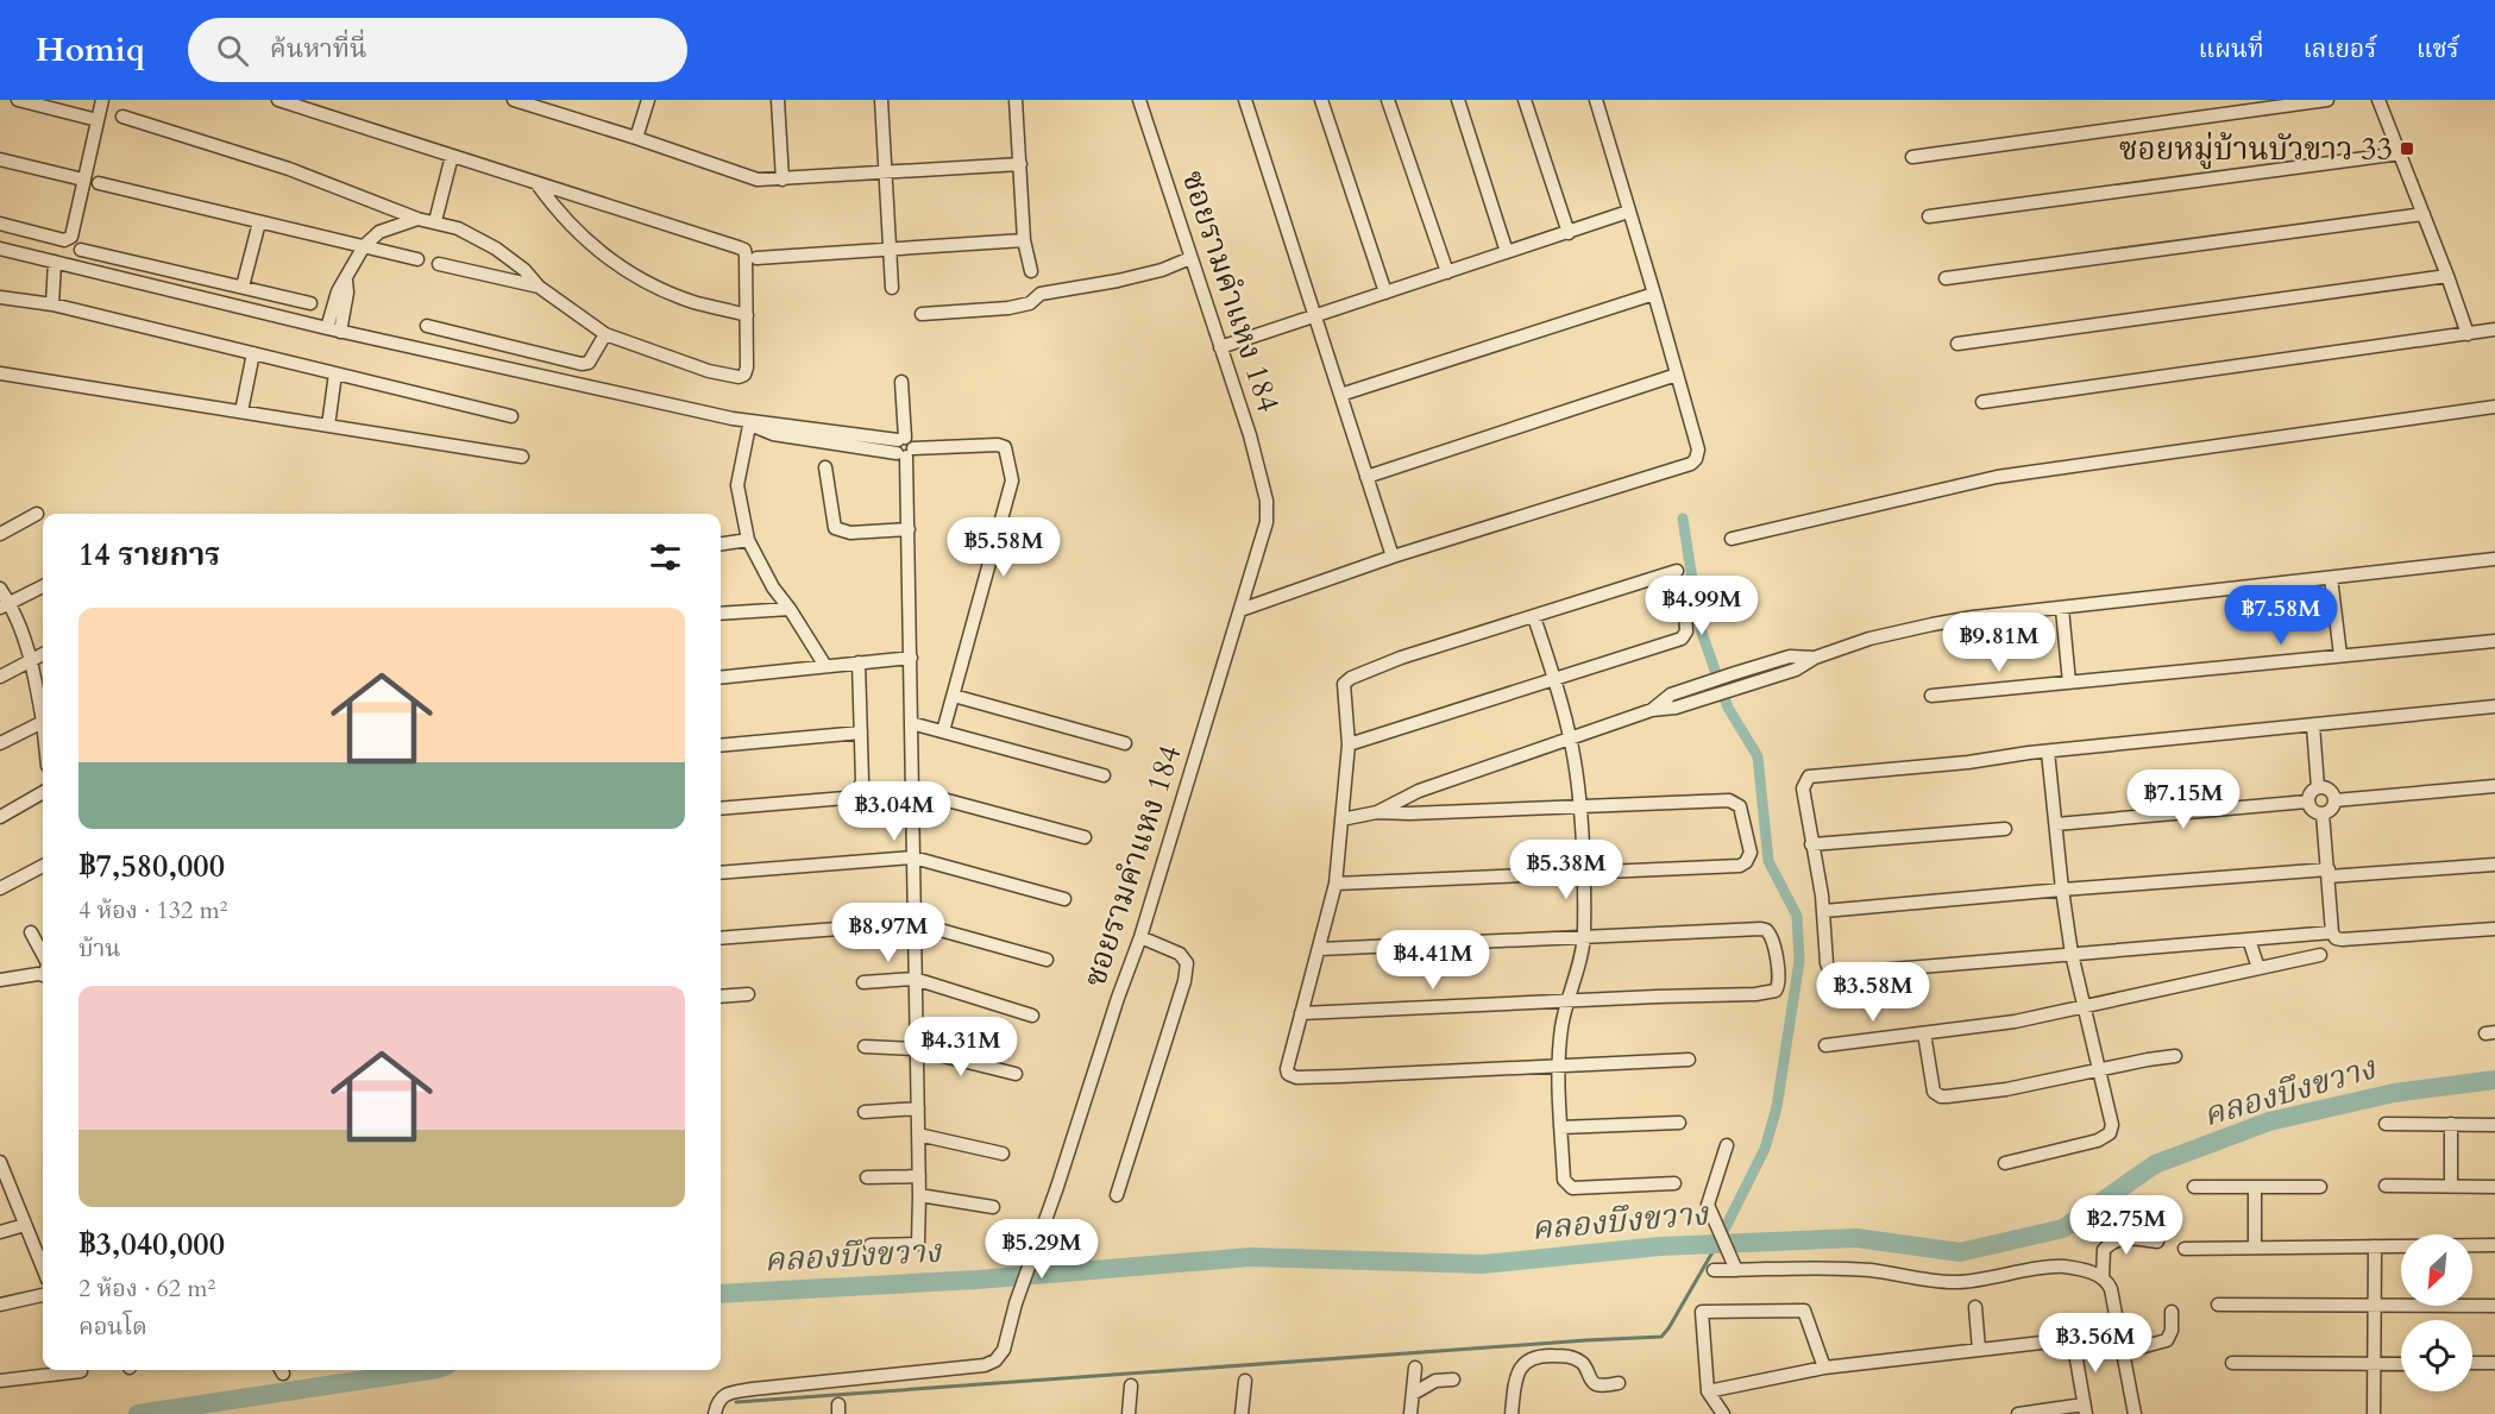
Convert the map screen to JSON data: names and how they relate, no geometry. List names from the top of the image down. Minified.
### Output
{"streets":{"street":["ซอยรามคำแหง 184"]},"water":["คลองบึงขวาง"],"places":{"transit":["ซอยหมู่บ้านบัวขาว 33"]},"north":"bottom left","page":{"header":"Homiq","search":"ค้นหาที่นี่","nav":["แผนที่","เลเยอร์","แชร์"],"heading":"14 รายการ","price":["฿5.58M","฿4.99M","฿7.58M","฿9.81M","฿7.15M","฿3.04M","฿5.38M","฿8.97M","฿4.41M","฿3.58M","฿4.31M","฿2.75M","฿5.29M","฿3.56M"],"list":[{"name":"฿7,580,000","note":"4 ห้อง · 132 m² · บ้าน"},{"name":"฿3,040,000","note":"2 ห้อง · 62 m² · คอนโด"}]}}
